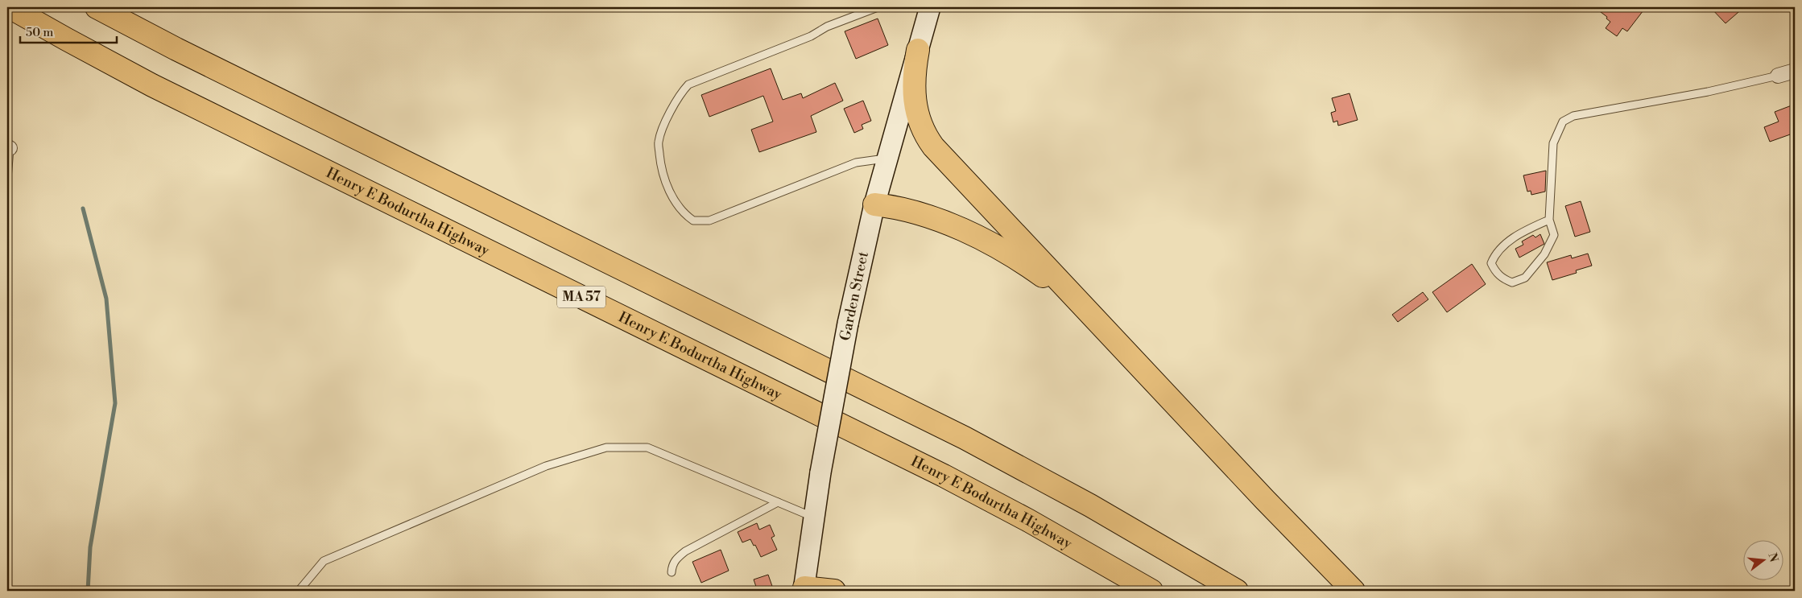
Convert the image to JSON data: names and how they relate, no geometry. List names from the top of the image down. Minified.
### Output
{"streets":{"highway":["Henry E Bodurtha Highway","MA 57"],"street":["Garden Street"]},"scale_bar":"50 m","north":"right"}
